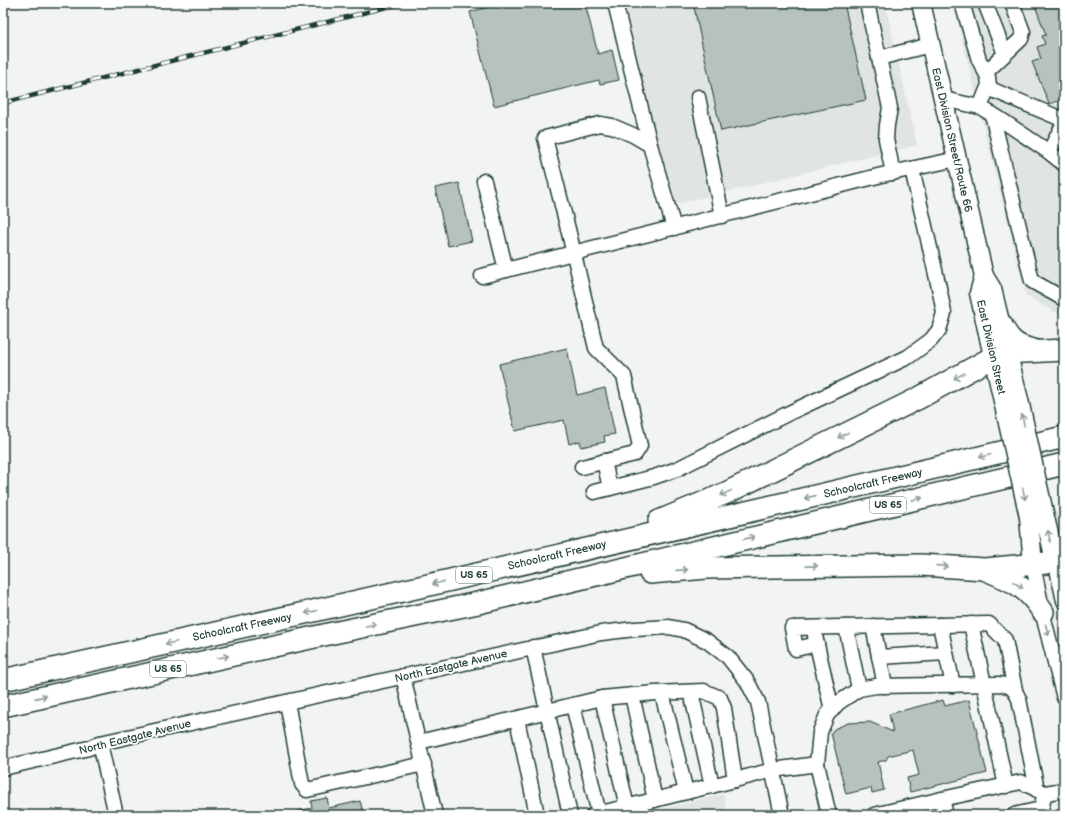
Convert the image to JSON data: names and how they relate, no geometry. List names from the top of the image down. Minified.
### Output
{"streets":{"highway":["Schoolcraft Freeway","US 65"],"main road":["East Division Street/Route 66","East Division Street"],"street":["North Eastgate Avenue"]},"crossings":[["East Division Street/Route 66","East Division Street"]]}
